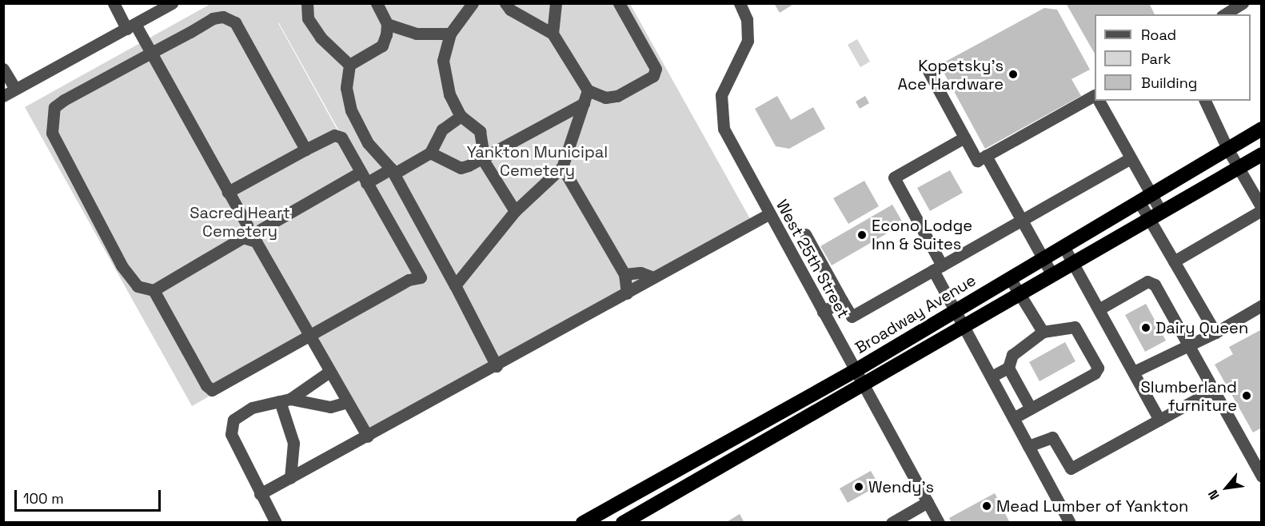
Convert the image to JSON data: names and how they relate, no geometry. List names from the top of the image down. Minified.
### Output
{"streets":{"highway":["Broadway Avenue"],"street":["West 25th Street"]},"crossings":[["West 25th Street","Broadway Avenue"]],"parks":["Yankton Municipal Cemetery","Sacred Heart Cemetery"],"places":["Kopetsky's Ace Hardware","Econo Lodge Inn & Suites","Dairy Queen","Slumberland furniture","Wendy's","Mead Lumber of Yankton"],"legend":["Road","Park","Building"],"scale_bar":"100 m","north":"bottom left"}
